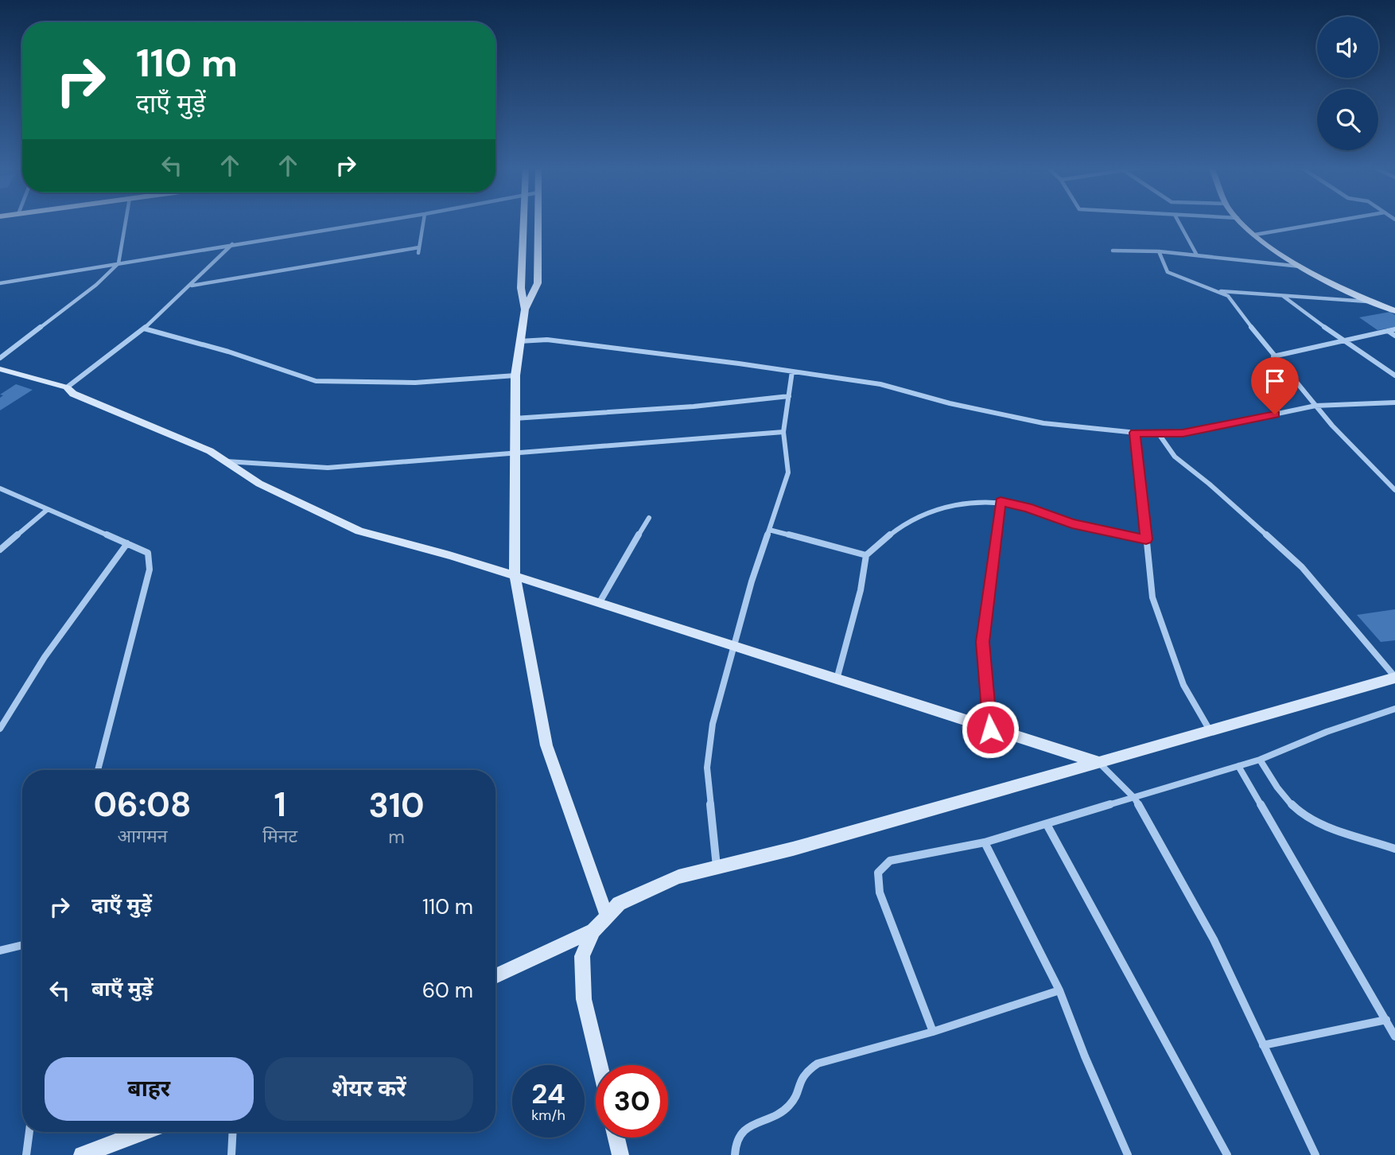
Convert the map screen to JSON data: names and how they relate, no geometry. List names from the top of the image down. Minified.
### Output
{"page":{"turn":["110 m","दाएँ मुड़ें"],"eta":["06:08","आगमन","1","मिनट","310","m"],"list":[{"name":"दाएँ मुड़ें","value":"110 m"},{"name":"बाएँ मुड़ें","value":"60 m"}],"buttons":["बाहर","शेयर करें"],"speed":"24 km/h","limit":"30"}}
